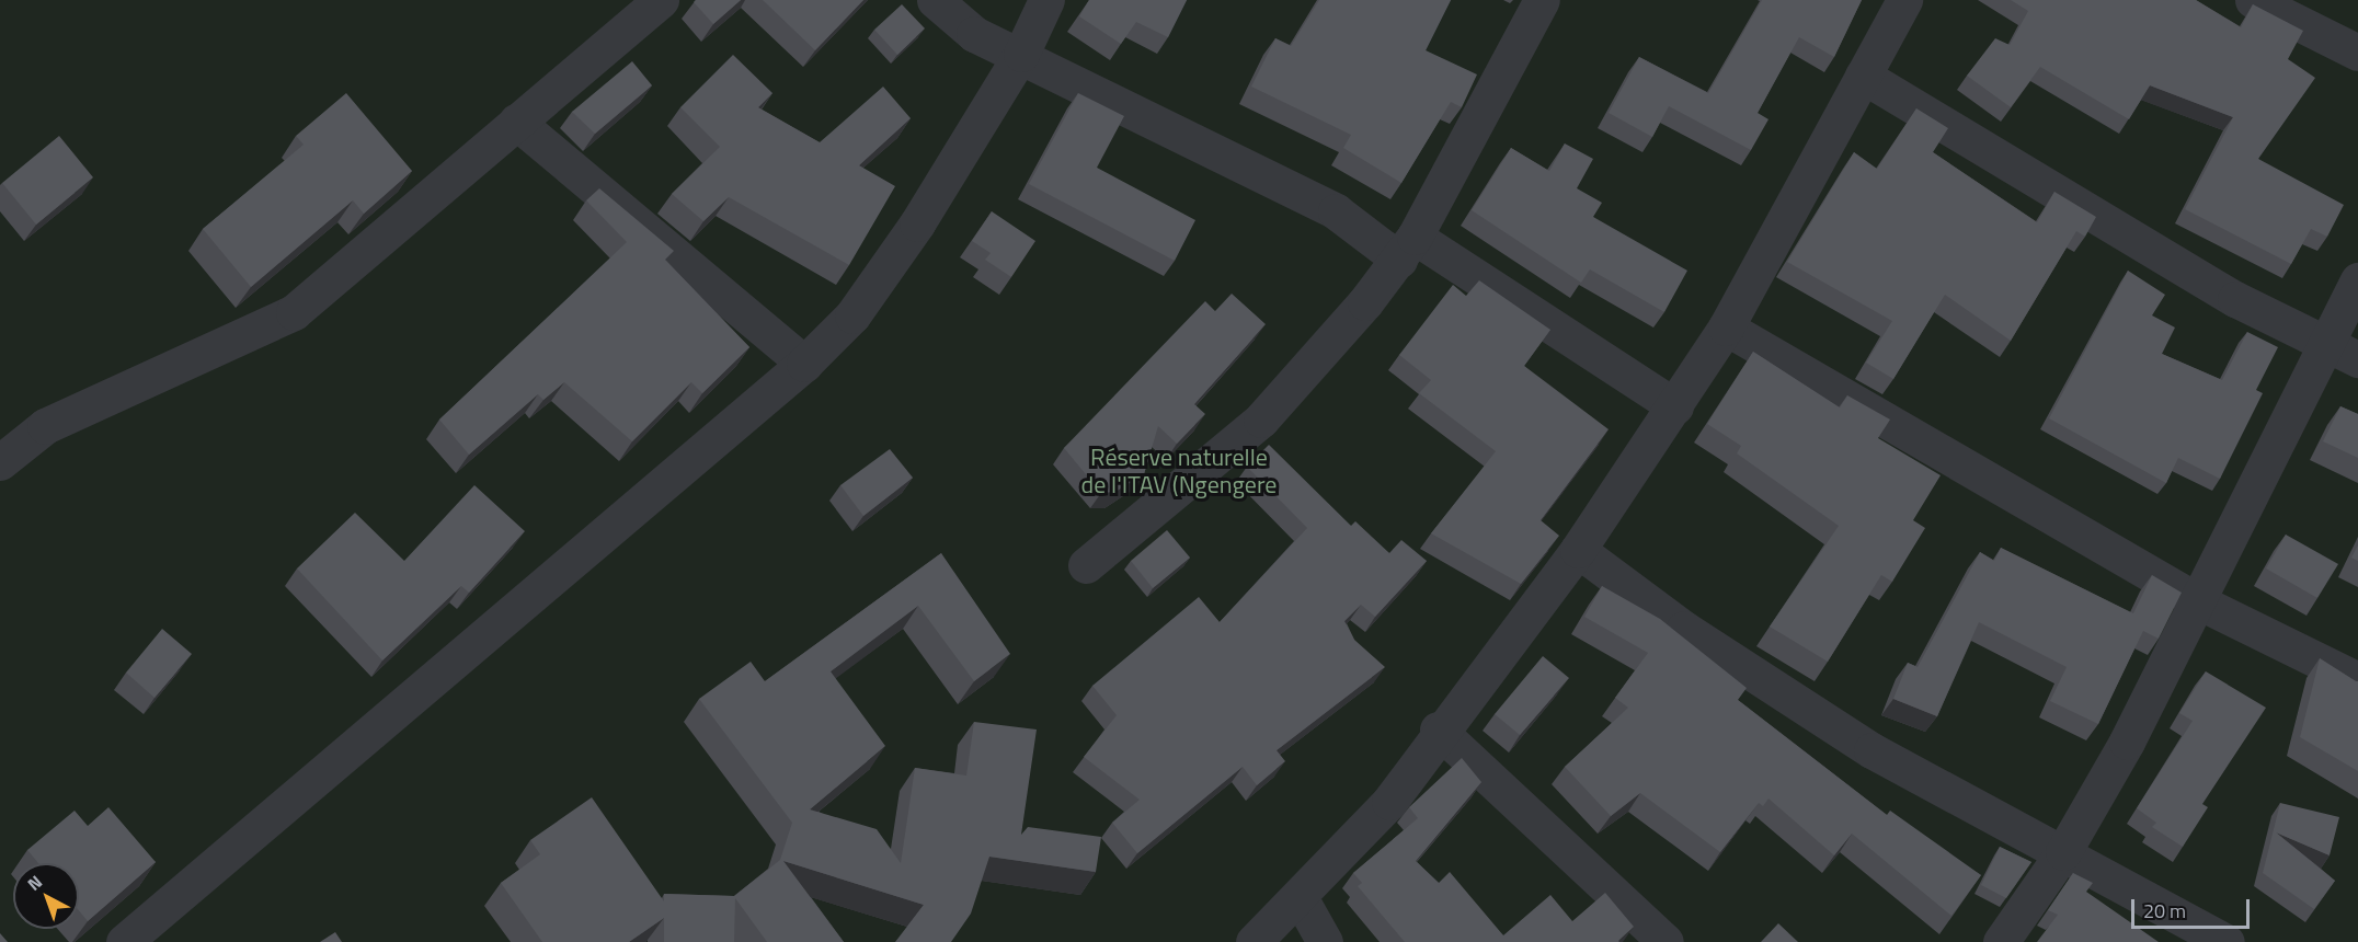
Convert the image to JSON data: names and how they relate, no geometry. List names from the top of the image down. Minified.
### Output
{"parks":["Réserve naturelle de l'ITAV (Ngengere"],"scale_bar":"20 m","north":"top left"}
